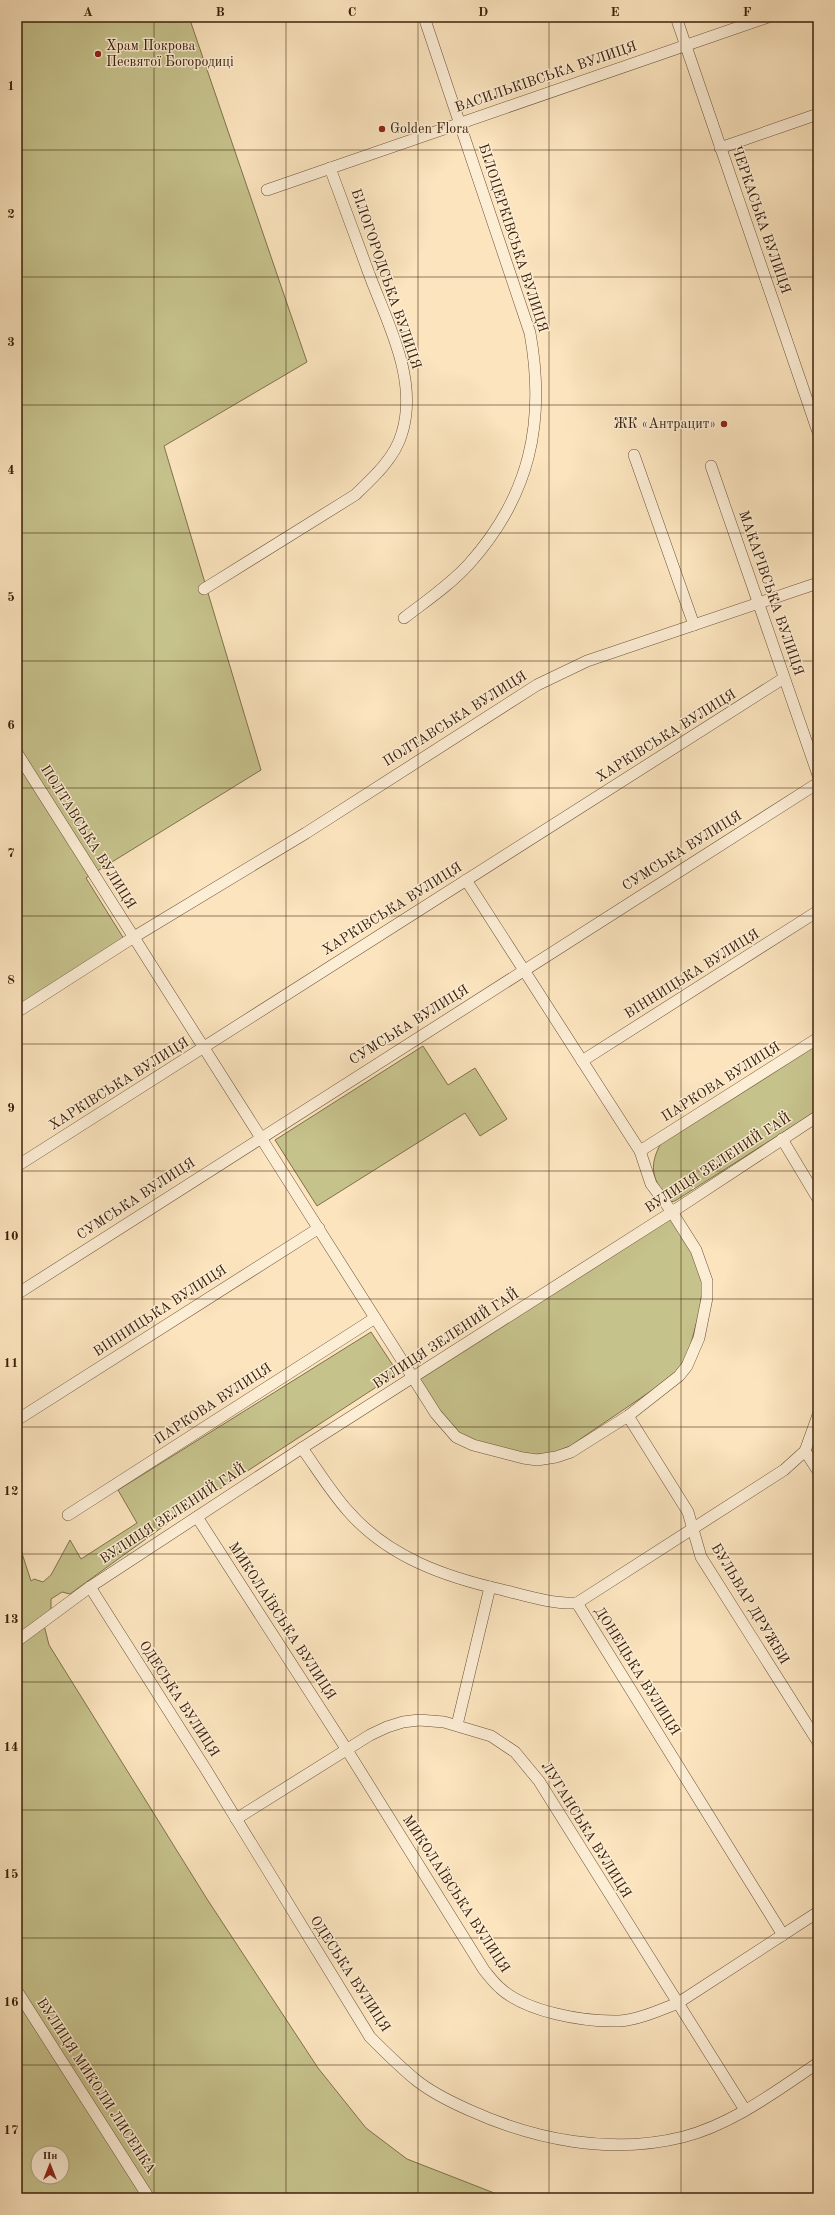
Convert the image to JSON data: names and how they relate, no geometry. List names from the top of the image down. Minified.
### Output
{"streets":{"street":["ВАСИЛЬКІВСЬКА ВУЛИЦЯ","ЧЕРКАСЬКА ВУЛИЦЯ","БІЛОЦЕРКІВСЬКА ВУЛИЦЯ","БІЛОГОРОДСЬКА ВУЛИЦЯ","МАКАРІВСЬКА ВУЛИЦЯ","ПОЛТАВСЬКА ВУЛИЦЯ","ХАРКІВСЬКА ВУЛИЦЯ","СУМСЬКА ВУЛИЦЯ","ВІННИЦЬКА ВУЛИЦЯ","ПАРКОВА ВУЛИЦЯ","ВУЛИЦЯ ЗЕЛЕНИЙ ГАЙ","БУЛЬВАР ДРУЖБИ","МИКОЛАЇВСЬКА ВУЛИЦЯ","ДОНЕЦЬКА ВУЛИЦЯ","ОДЕСЬКА ВУЛИЦЯ","ЛУГАНСЬКА ВУЛИЦЯ","ВУЛИЦЯ МИКОЛИ ЛИСЕНКА"]},"crossings":[["ВАСИЛЬКІВСЬКА ВУЛИЦЯ","ЧЕРКАСЬКА ВУЛИЦЯ"],["ВАСИЛЬКІВСЬКА ВУЛИЦЯ","БІЛОЦЕРКІВСЬКА ВУЛИЦЯ"],["ВАСИЛЬКІВСЬКА ВУЛИЦЯ","БІЛОГОРОДСЬКА ВУЛИЦЯ"],["МАКАРІВСЬКА ВУЛИЦЯ","ПОЛТАВСЬКА ВУЛИЦЯ"],["МАКАРІВСЬКА ВУЛИЦЯ","ХАРКІВСЬКА ВУЛИЦЯ"],["ПОЛТАВСЬКА ВУЛИЦЯ","ХАРКІВСЬКА ВУЛИЦЯ"],["ПОЛТАВСЬКА ВУЛИЦЯ","СУМСЬКА ВУЛИЦЯ"],["ПОЛТАВСЬКА ВУЛИЦЯ","ВІННИЦЬКА ВУЛИЦЯ"],["ПОЛТАВСЬКА ВУЛИЦЯ","ПАРКОВА ВУЛИЦЯ"],["ПОЛТАВСЬКА ВУЛИЦЯ","ВУЛИЦЯ ЗЕЛЕНИЙ ГАЙ"],["ПОЛТАВСЬКА ВУЛИЦЯ","БУЛЬВАР ДРУЖБИ"],["ВУЛИЦЯ ЗЕЛЕНИЙ ГАЙ","МИКОЛАЇВСЬКА ВУЛИЦЯ"],["ВУЛИЦЯ ЗЕЛЕНИЙ ГАЙ","ДОНЕЦЬКА ВУЛИЦЯ"],["ВУЛИЦЯ ЗЕЛЕНИЙ ГАЙ","ОДЕСЬКА ВУЛИЦЯ"],["МИКОЛАЇВСЬКА ВУЛИЦЯ","ДОНЕЦЬКА ВУЛИЦЯ"],["МИКОЛАЇВСЬКА ВУЛИЦЯ","ЛУГАНСЬКА ВУЛИЦЯ"],["ОДЕСЬКА ВУЛИЦЯ","ЛУГАНСЬКА ВУЛИЦЯ"]],"places":["Храм Покрова Песвятої Богородиці","Golden Flora","ЖК «Антрацит»"],"north":"top","grid":{"columns":["A","B","C","D","E","F"],"rows":["1","2","3","4","5","6","7","8","9","10","11","12","13","14","15","16","17"]}}
